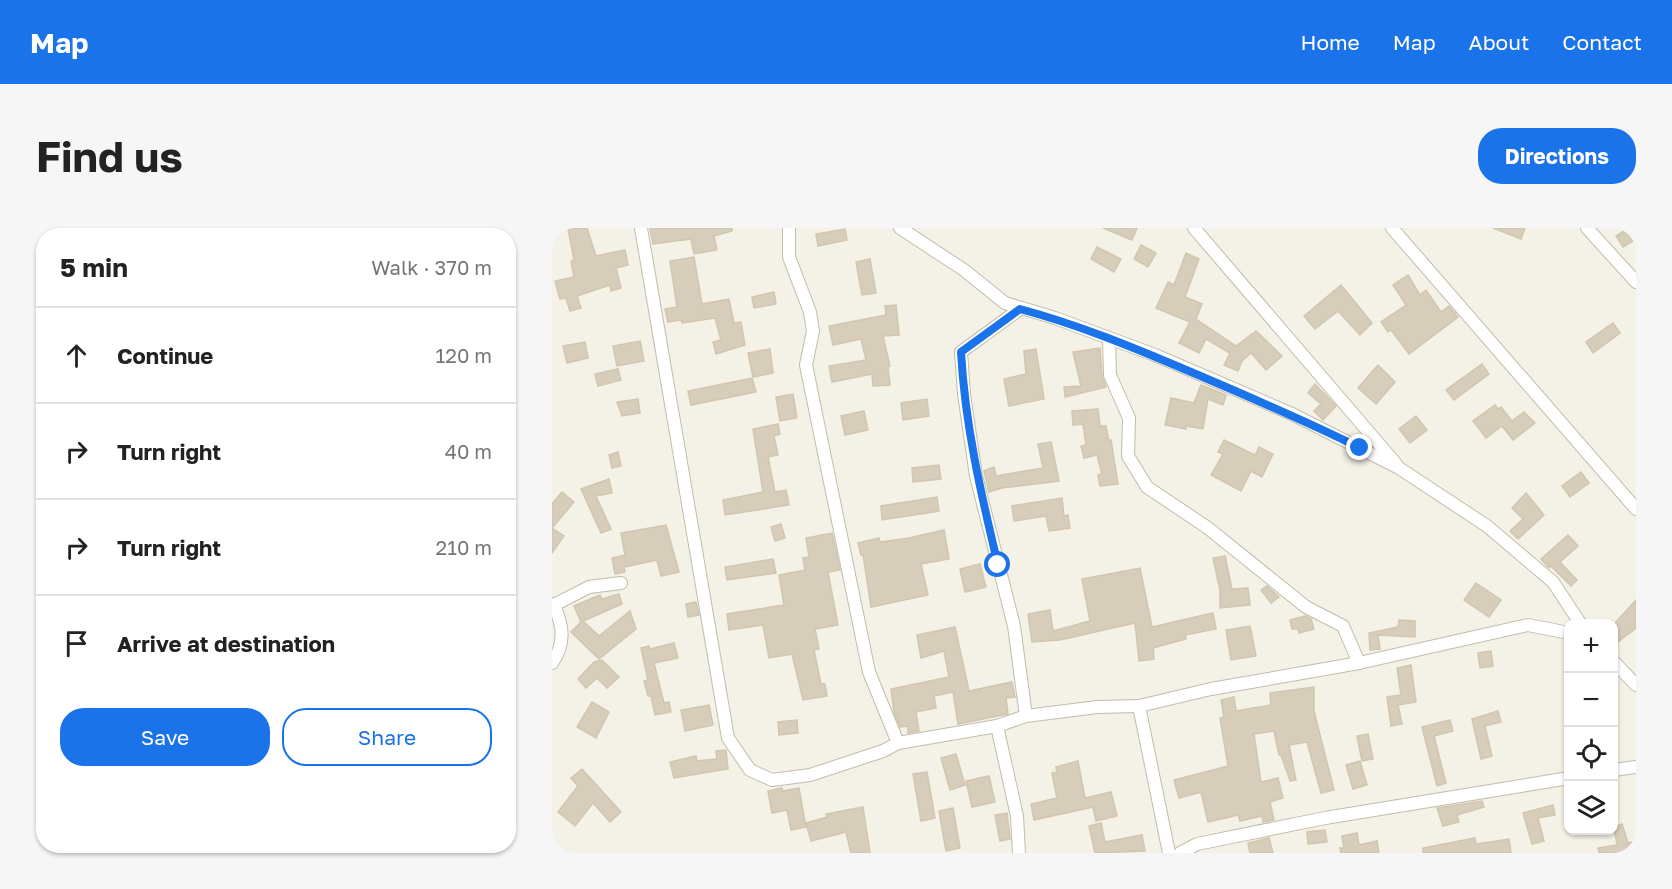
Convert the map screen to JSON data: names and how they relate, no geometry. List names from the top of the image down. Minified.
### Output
{"page":{"header":"Map","nav":["Home","Map","About","Contact"],"buttons":["Directions",["Save","Share"]],"title":"Find us","heading":["5 min","Walk · 370 m"],"list":[["Continue","120 m"],["Turn right","40 m"],["Turn right","210 m"],"Arrive at destination"],"map_buttons":["+","−"]}}
